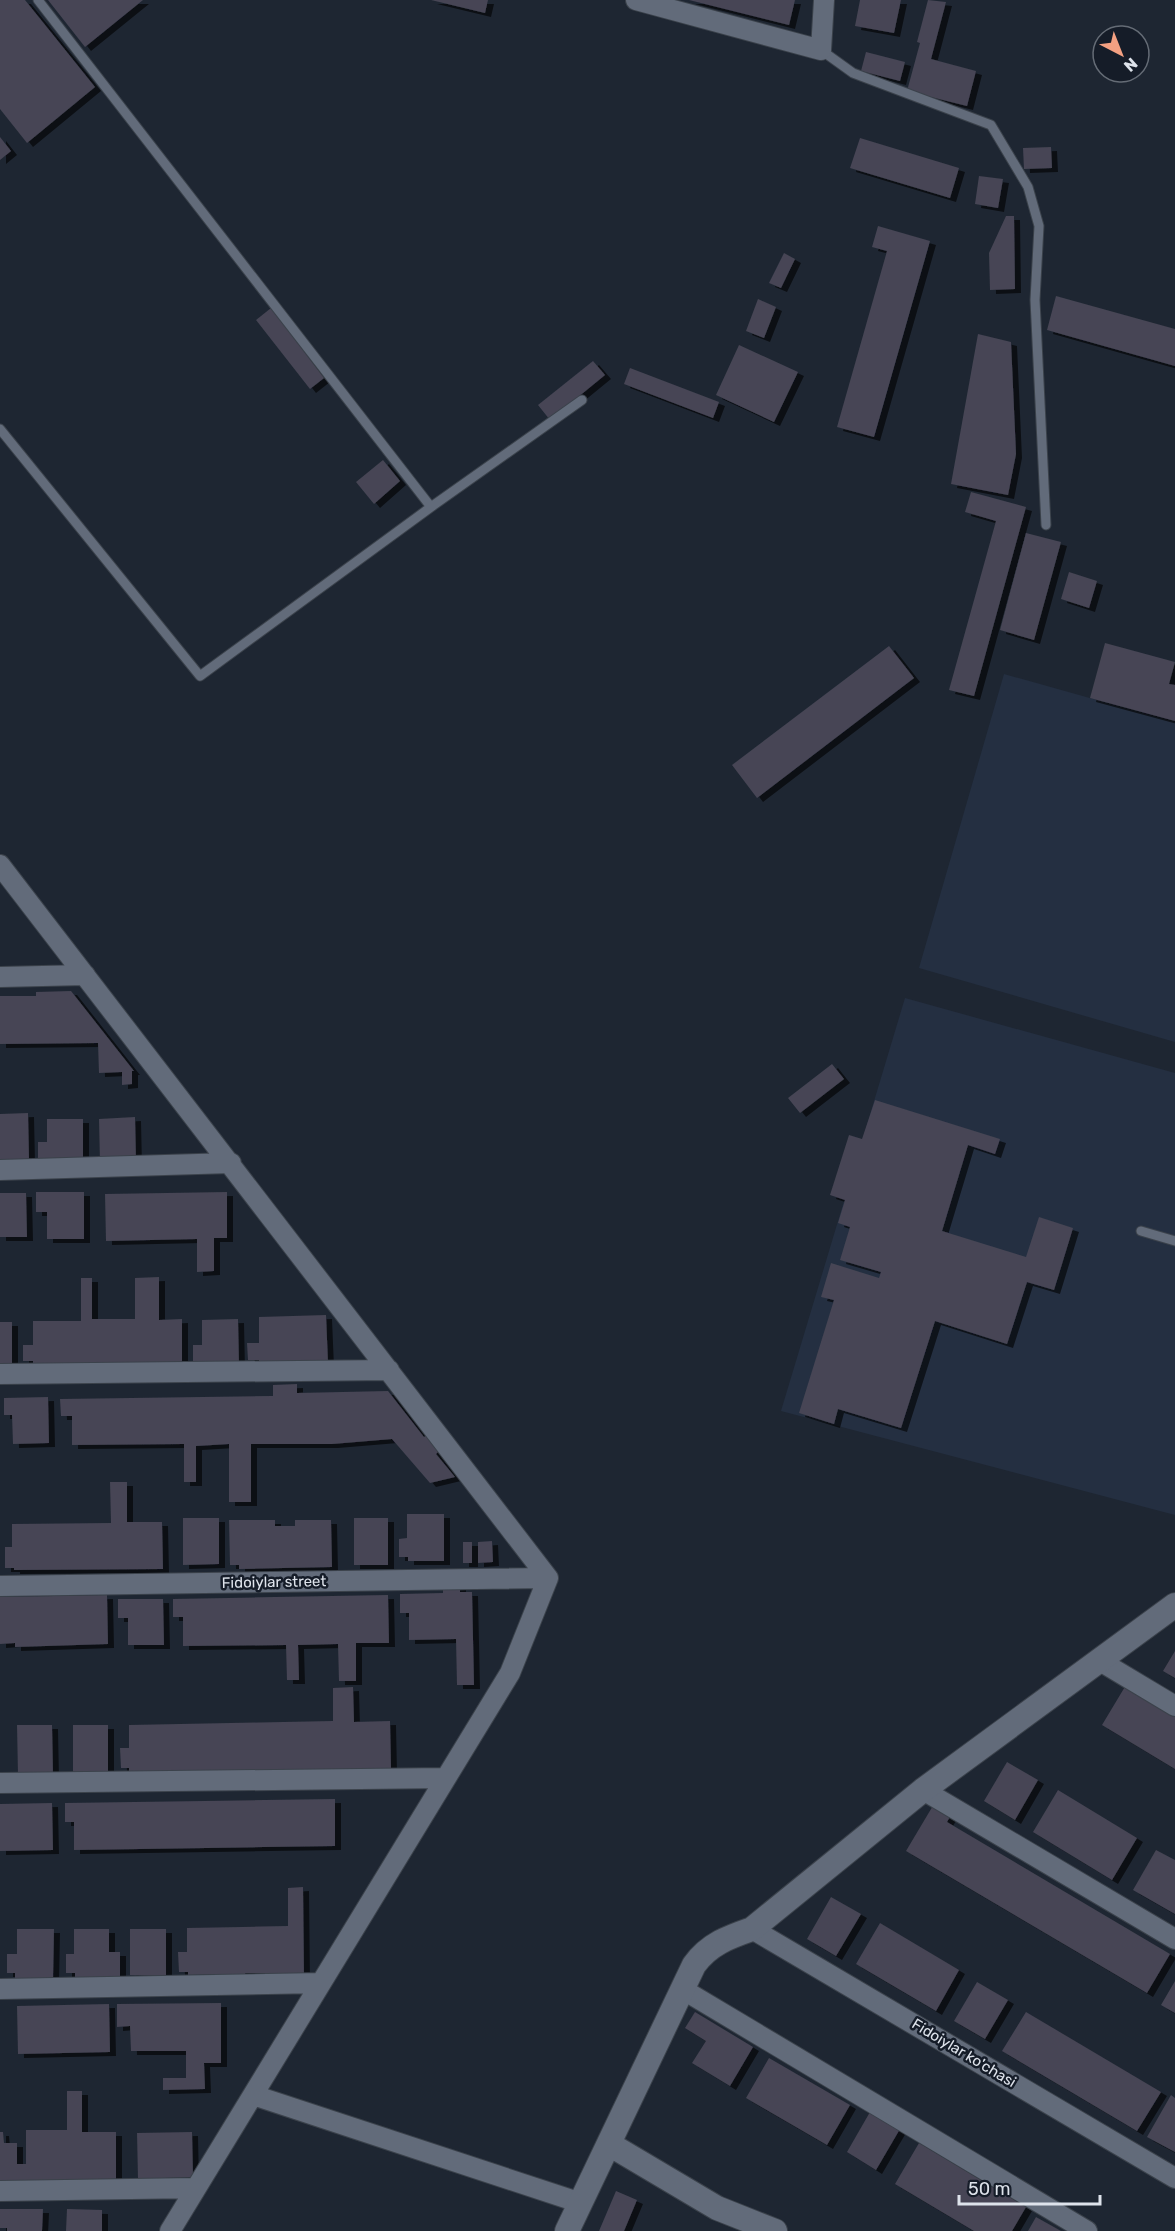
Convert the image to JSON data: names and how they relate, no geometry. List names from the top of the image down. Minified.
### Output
{"streets":{"street":["Fidoiylar street","Fidoiylar ko'chasi"]},"scale_bar":"50 m","north":"bottom right"}
